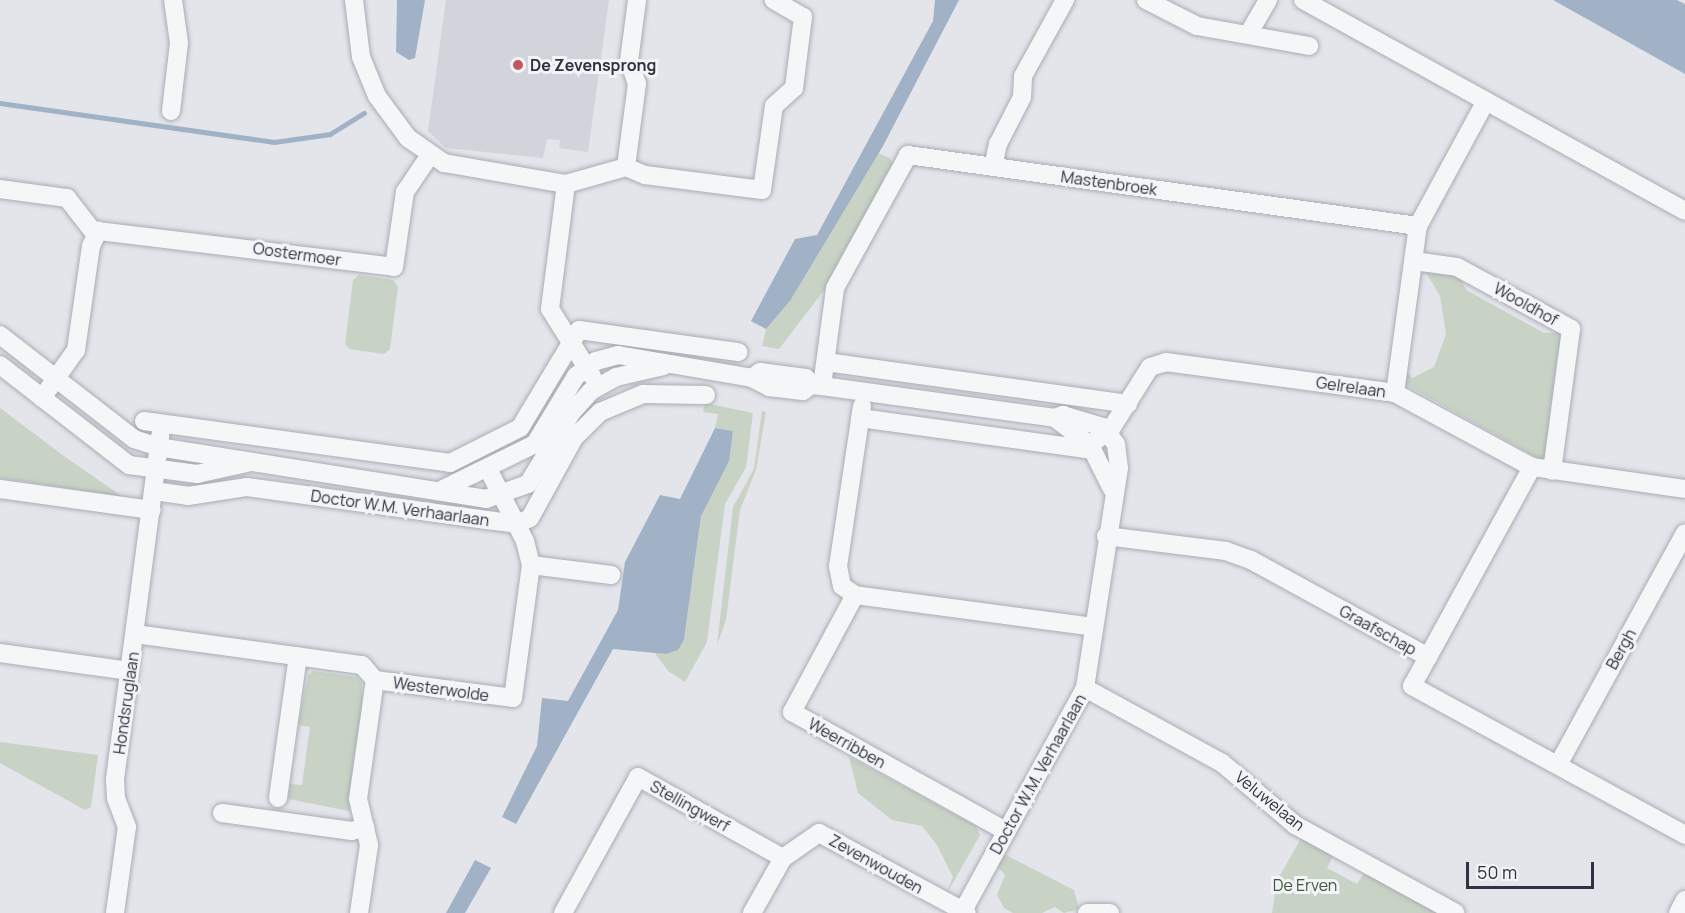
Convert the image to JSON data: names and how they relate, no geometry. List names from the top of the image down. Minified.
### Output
{"streets":{"street":["Mastenbroek","Oostermoer","Wooldhof","Gelrelaan","Doctor W.M. Verhaarlaan","Graafschap","Bergh","Westerwolde","Hondsruglaan","Weerribben","Veluwelaan","Stellingwerf","Zevenwouden"]},"crossings":[["Mastenbroek","Doctor W.M. Verhaarlaan"],["Wooldhof","Gelrelaan"],["Gelrelaan","Doctor W.M. Verhaarlaan"],["Doctor W.M. Verhaarlaan","Graafschap"],["Doctor W.M. Verhaarlaan","Westerwolde"],["Doctor W.M. Verhaarlaan","Hondsruglaan"],["Doctor W.M. Verhaarlaan","Weerribben"],["Doctor W.M. Verhaarlaan","Veluwelaan"],["Doctor W.M. Verhaarlaan","Zevenwouden"],["Graafschap","Bergh"],["Westerwolde","Hondsruglaan"],["Stellingwerf","Zevenwouden"]],"parks":["De Erven"],"places":["De Zevensprong"],"scale_bar":"50 m"}
